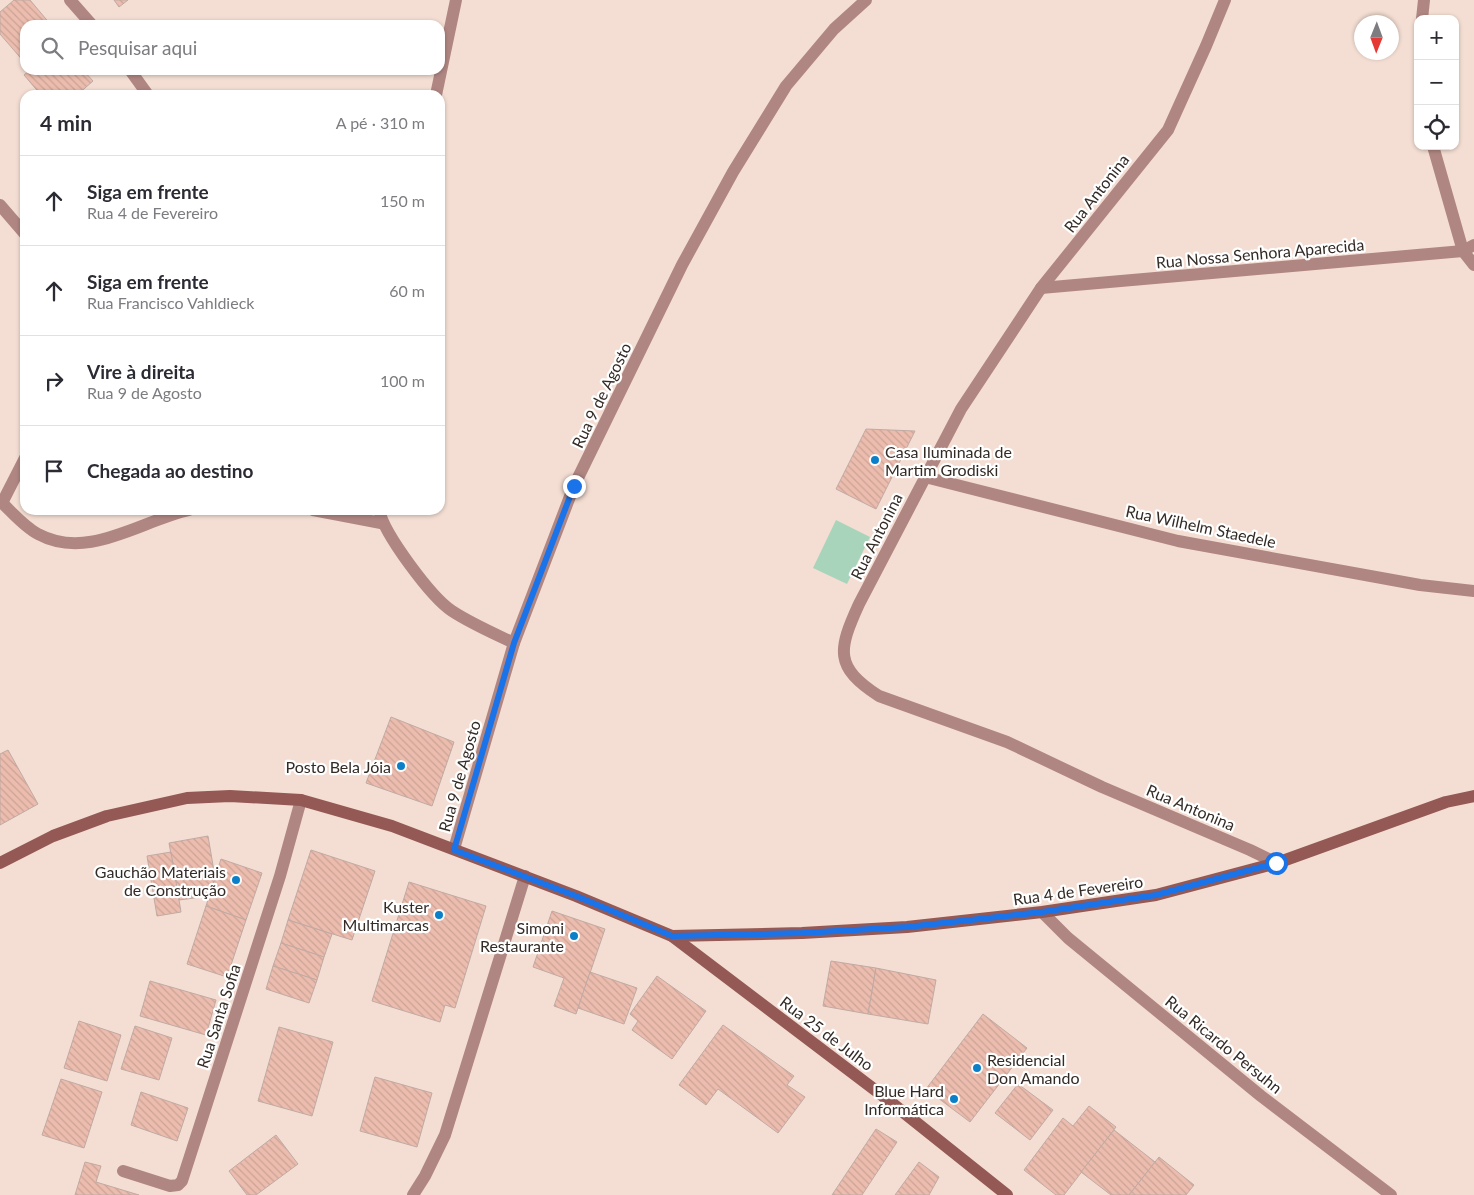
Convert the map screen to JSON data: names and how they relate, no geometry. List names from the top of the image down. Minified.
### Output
{"streets":{"main road":["Rua 4 de Fevereiro","Rua 25 de Julho"],"street":["Rua Antonina","Rua Nossa Senhora Aparecida","Rua 9 de Agosto","Rua Wilhelm Staedele","Rua Santa Sofia","Rua Ricardo Persuhn"]},"crossings":[["Rua Antonina","Rua Nossa Senhora Aparecida"],["Rua Antonina","Rua Wilhelm Staedele"],["Rua Antonina","Rua 4 de Fevereiro"],["Rua 4 de Fevereiro","Rua 25 de Julho"],["Rua 4 de Fevereiro","Rua Ricardo Persuhn"]],"places":["Casa Iluminada de Martim Grodiski","Posto Bela Jóia","Gauchão Materiais de Construção","Kuster Multimarcas","Simoni Restaurante","Residencial Don Amando","Blue Hard Informática"],"north":"bottom","page":{"map_buttons":["+","−"],"search":"Pesquisar aqui","heading":["4 min","A pé · 310 m"],"list":[["Siga em frente","Rua 4 de Fevereiro","150 m"],["Siga em frente","Rua Francisco Vahldieck","60 m"],["Vire à direita","Rua 9 de Agosto","100 m"],"Chegada ao destino"]}}
